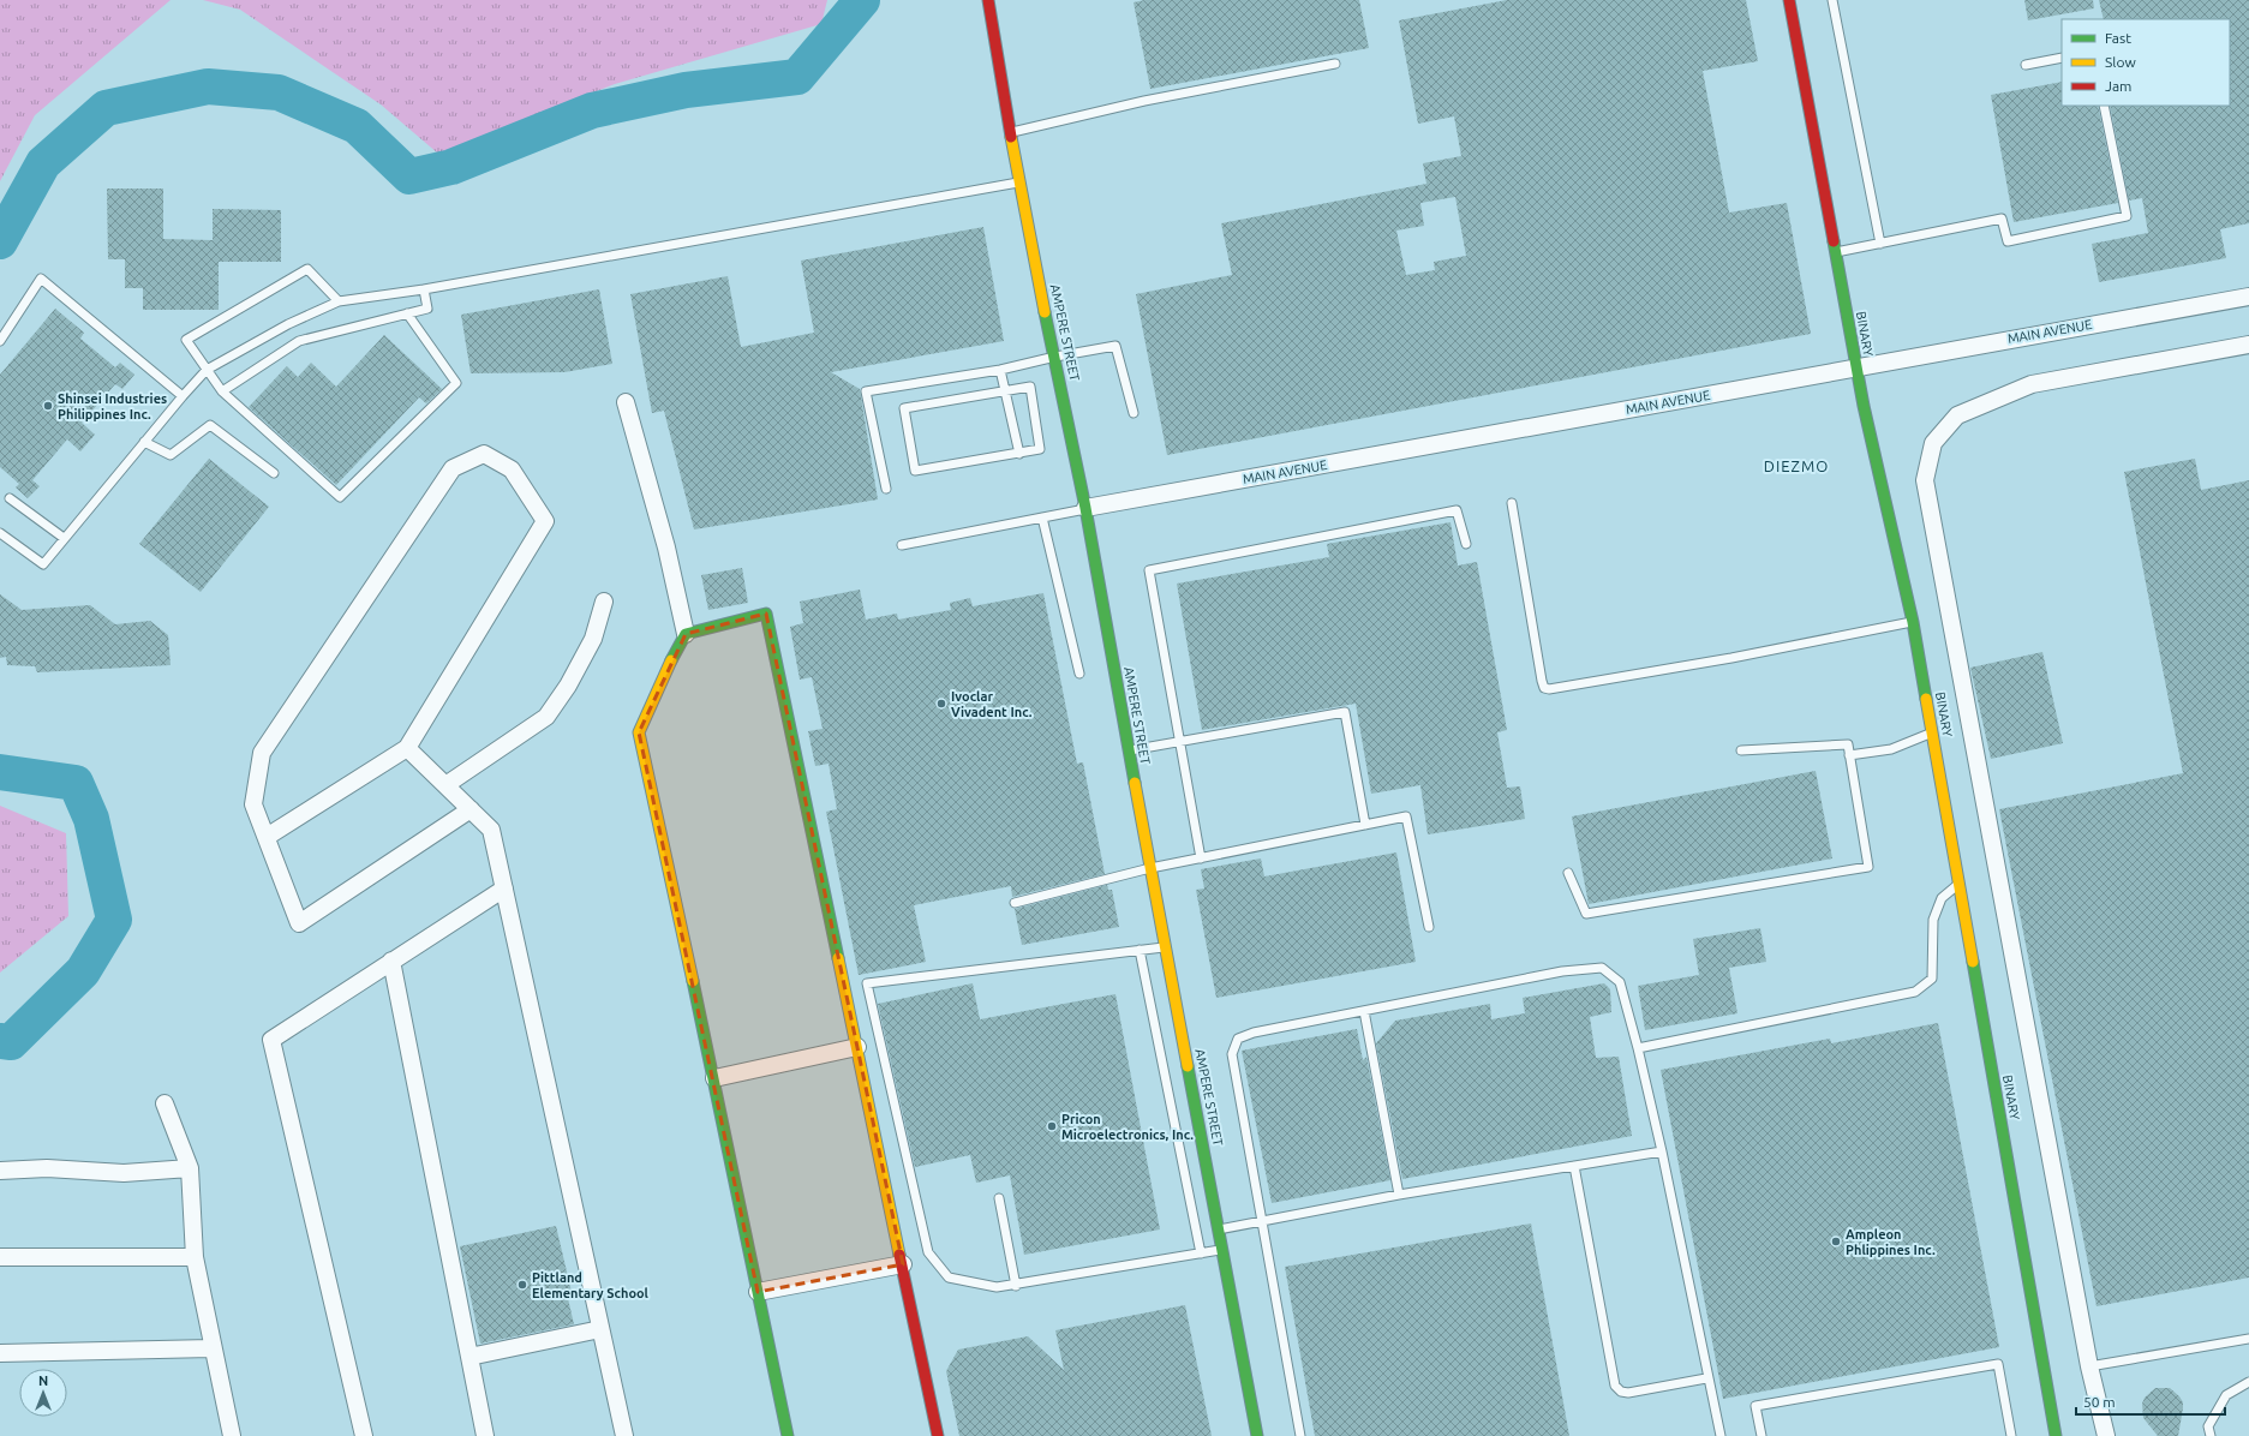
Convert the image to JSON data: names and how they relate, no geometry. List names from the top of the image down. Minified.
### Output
{"streets":{"street":["MAIN AVENUE","AMPERE STREET","BINARY"]},"crossings":[["MAIN AVENUE","AMPERE STREET"],["MAIN AVENUE","BINARY"]],"districts":["DIEZMO"],"places":["Shinsei Industries Philippines Inc.","Ivoclar Vivadent Inc.","Pricon Microelectronics, Inc.","Ampleon Phlippines Inc.","Pittland Elementary School"],"legend":["Fast","Slow","Jam"],"scale_bar":"50 m","north":"top"}
